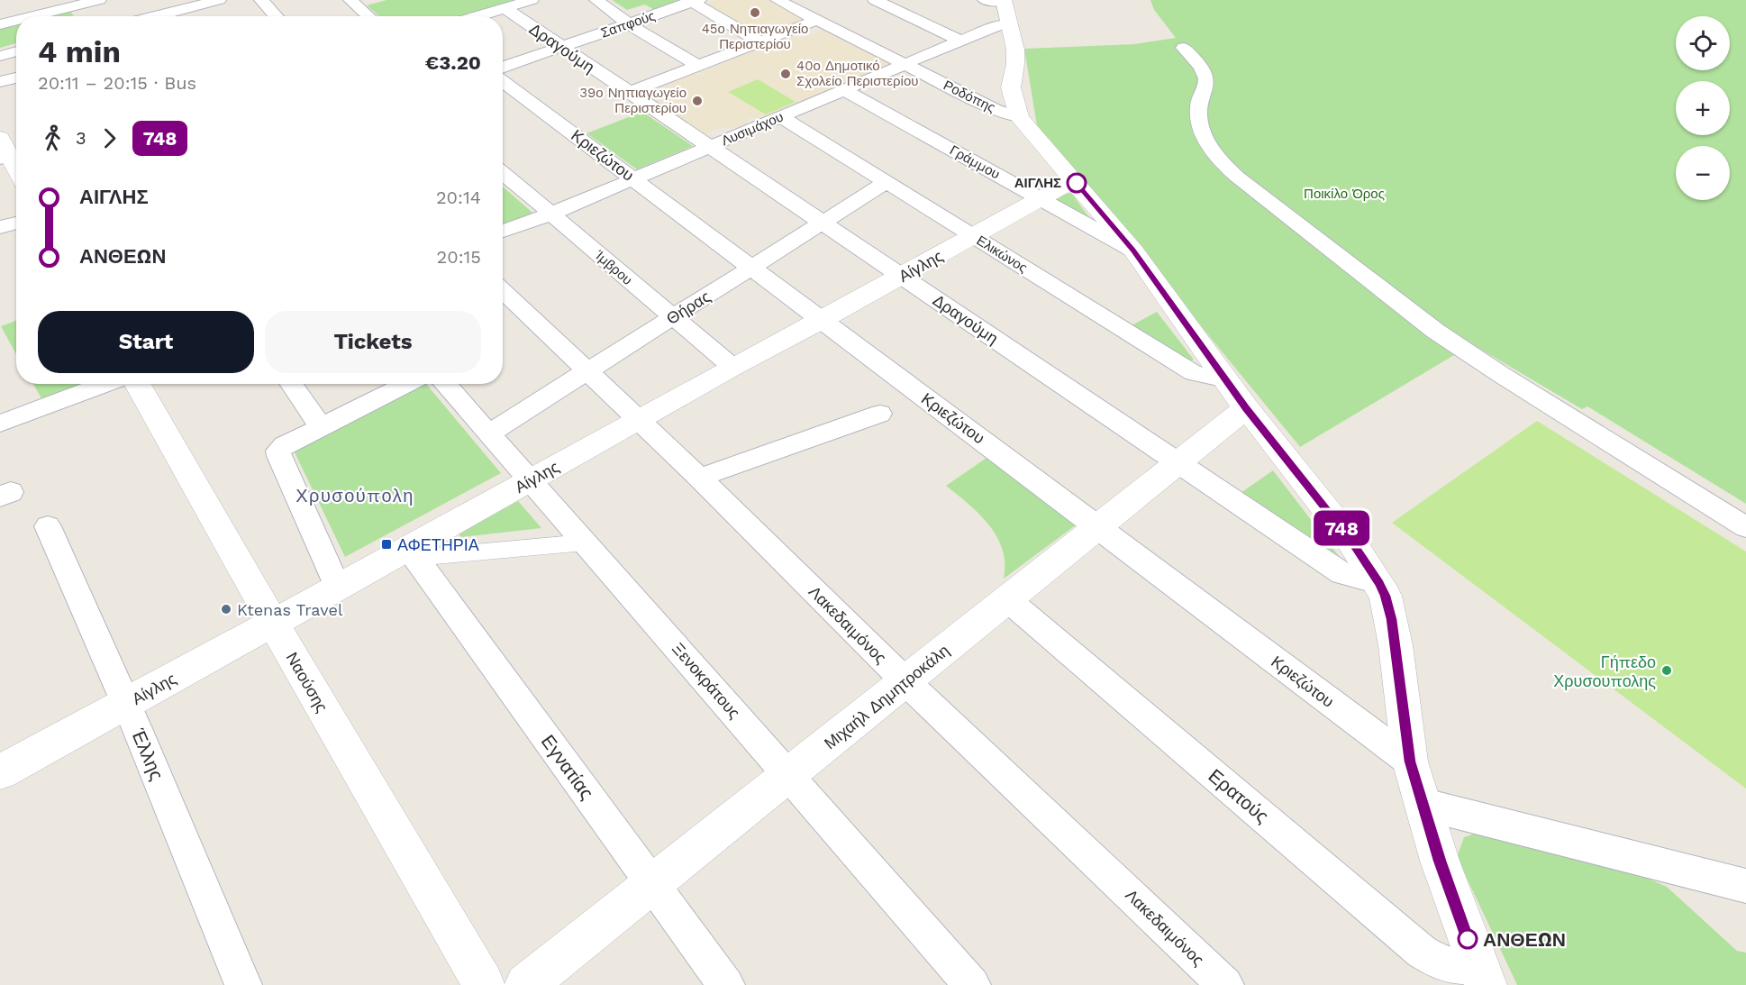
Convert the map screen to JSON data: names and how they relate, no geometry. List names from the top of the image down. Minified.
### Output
{"streets":{"street":["Σαπφούς","Δραγούμη","Ροδόπης","Λυσιμάχου","Κριεζώτου","Γράμμου","Ελικώνος","Αίγλης","Ίμβρου","Θήρας","Λακεδαιμόνος","Ξενοκράτους","Ναούσης","Μιχαήλ Δημητροκάλη","Έλλης","Εγνατίας","Ερατούς"]},"crossings":[["Σαπφούς","Δραγούμη"],["Δραγούμη","Λυσιμάχου"],["Δραγούμη","Αίγλης"],["Δραγούμη","Θήρας"],["Δραγούμη","Μιχαήλ Δημητροκάλη"],["Ροδόπης","Λυσιμάχου"],["Λυσιμάχου","Κριεζώτου"],["Λυσιμάχου","Γράμμου"],["Λυσιμάχου","Ελικώνος"],["Λυσιμάχου","Ίμβρου"],["Κριεζώτου","Αίγλης"],["Κριεζώτου","Θήρας"],["Κριεζώτου","Μιχαήλ Δημητροκάλη"],["Γράμμου","Αίγλης"],["Ελικώνος","Αίγλης"],["Ελικώνος","Θήρας"],["Αίγλης","Ίμβρου"],["Αίγλης","Λακεδαιμόνος"],["Αίγλης","Ξενοκράτους"],["Αίγλης","Ναούσης"],["Αίγλης","Έλλης"],["Αίγλης","Εγνατίας"],["Ίμβρου","Θήρας"],["Θήρας","Λακεδαιμόνος"],["Θήρας","Ξενοκράτους"],["Λακεδαιμόνος","Μιχαήλ Δημητροκάλη"],["Ξενοκράτους","Μιχαήλ Δημητροκάλη"],["Μιχαήλ Δημητροκάλη","Εγνατίας"],["Μιχαήλ Δημητροκάλη","Ερατούς"]],"districts":["Χρυσούπολη"],"parks":["Ποικίλο Όρος"],"places":{"other":["45ο Νηπιαγωγείο Περιστερίου","40ο Δημοτικό Σχολείο Περιστερίου","39ο Νηπιαγωγείο Περιστερίου","ΑΙΓΛΗΣ","Ktenas Travel","Γήπεδο Χρυσουπολης","ΑΝΘΕΩΝ"],"transit":["ΑΦΕΤΗΡΙΑ"]},"lines":["bus line 748"],"page":{"on_map":"748","map_buttons":["+","−"],"heading":["4 min","20:11 – 20:15 · Bus","€3.20"],"legs":["3","748"],"list":[{"name":"ΑΙΓΛΗΣ","value":"20:14"},{"name":"ΑΝΘΕΩΝ","value":"20:15"}],"buttons":["Start","Tickets"]}}
